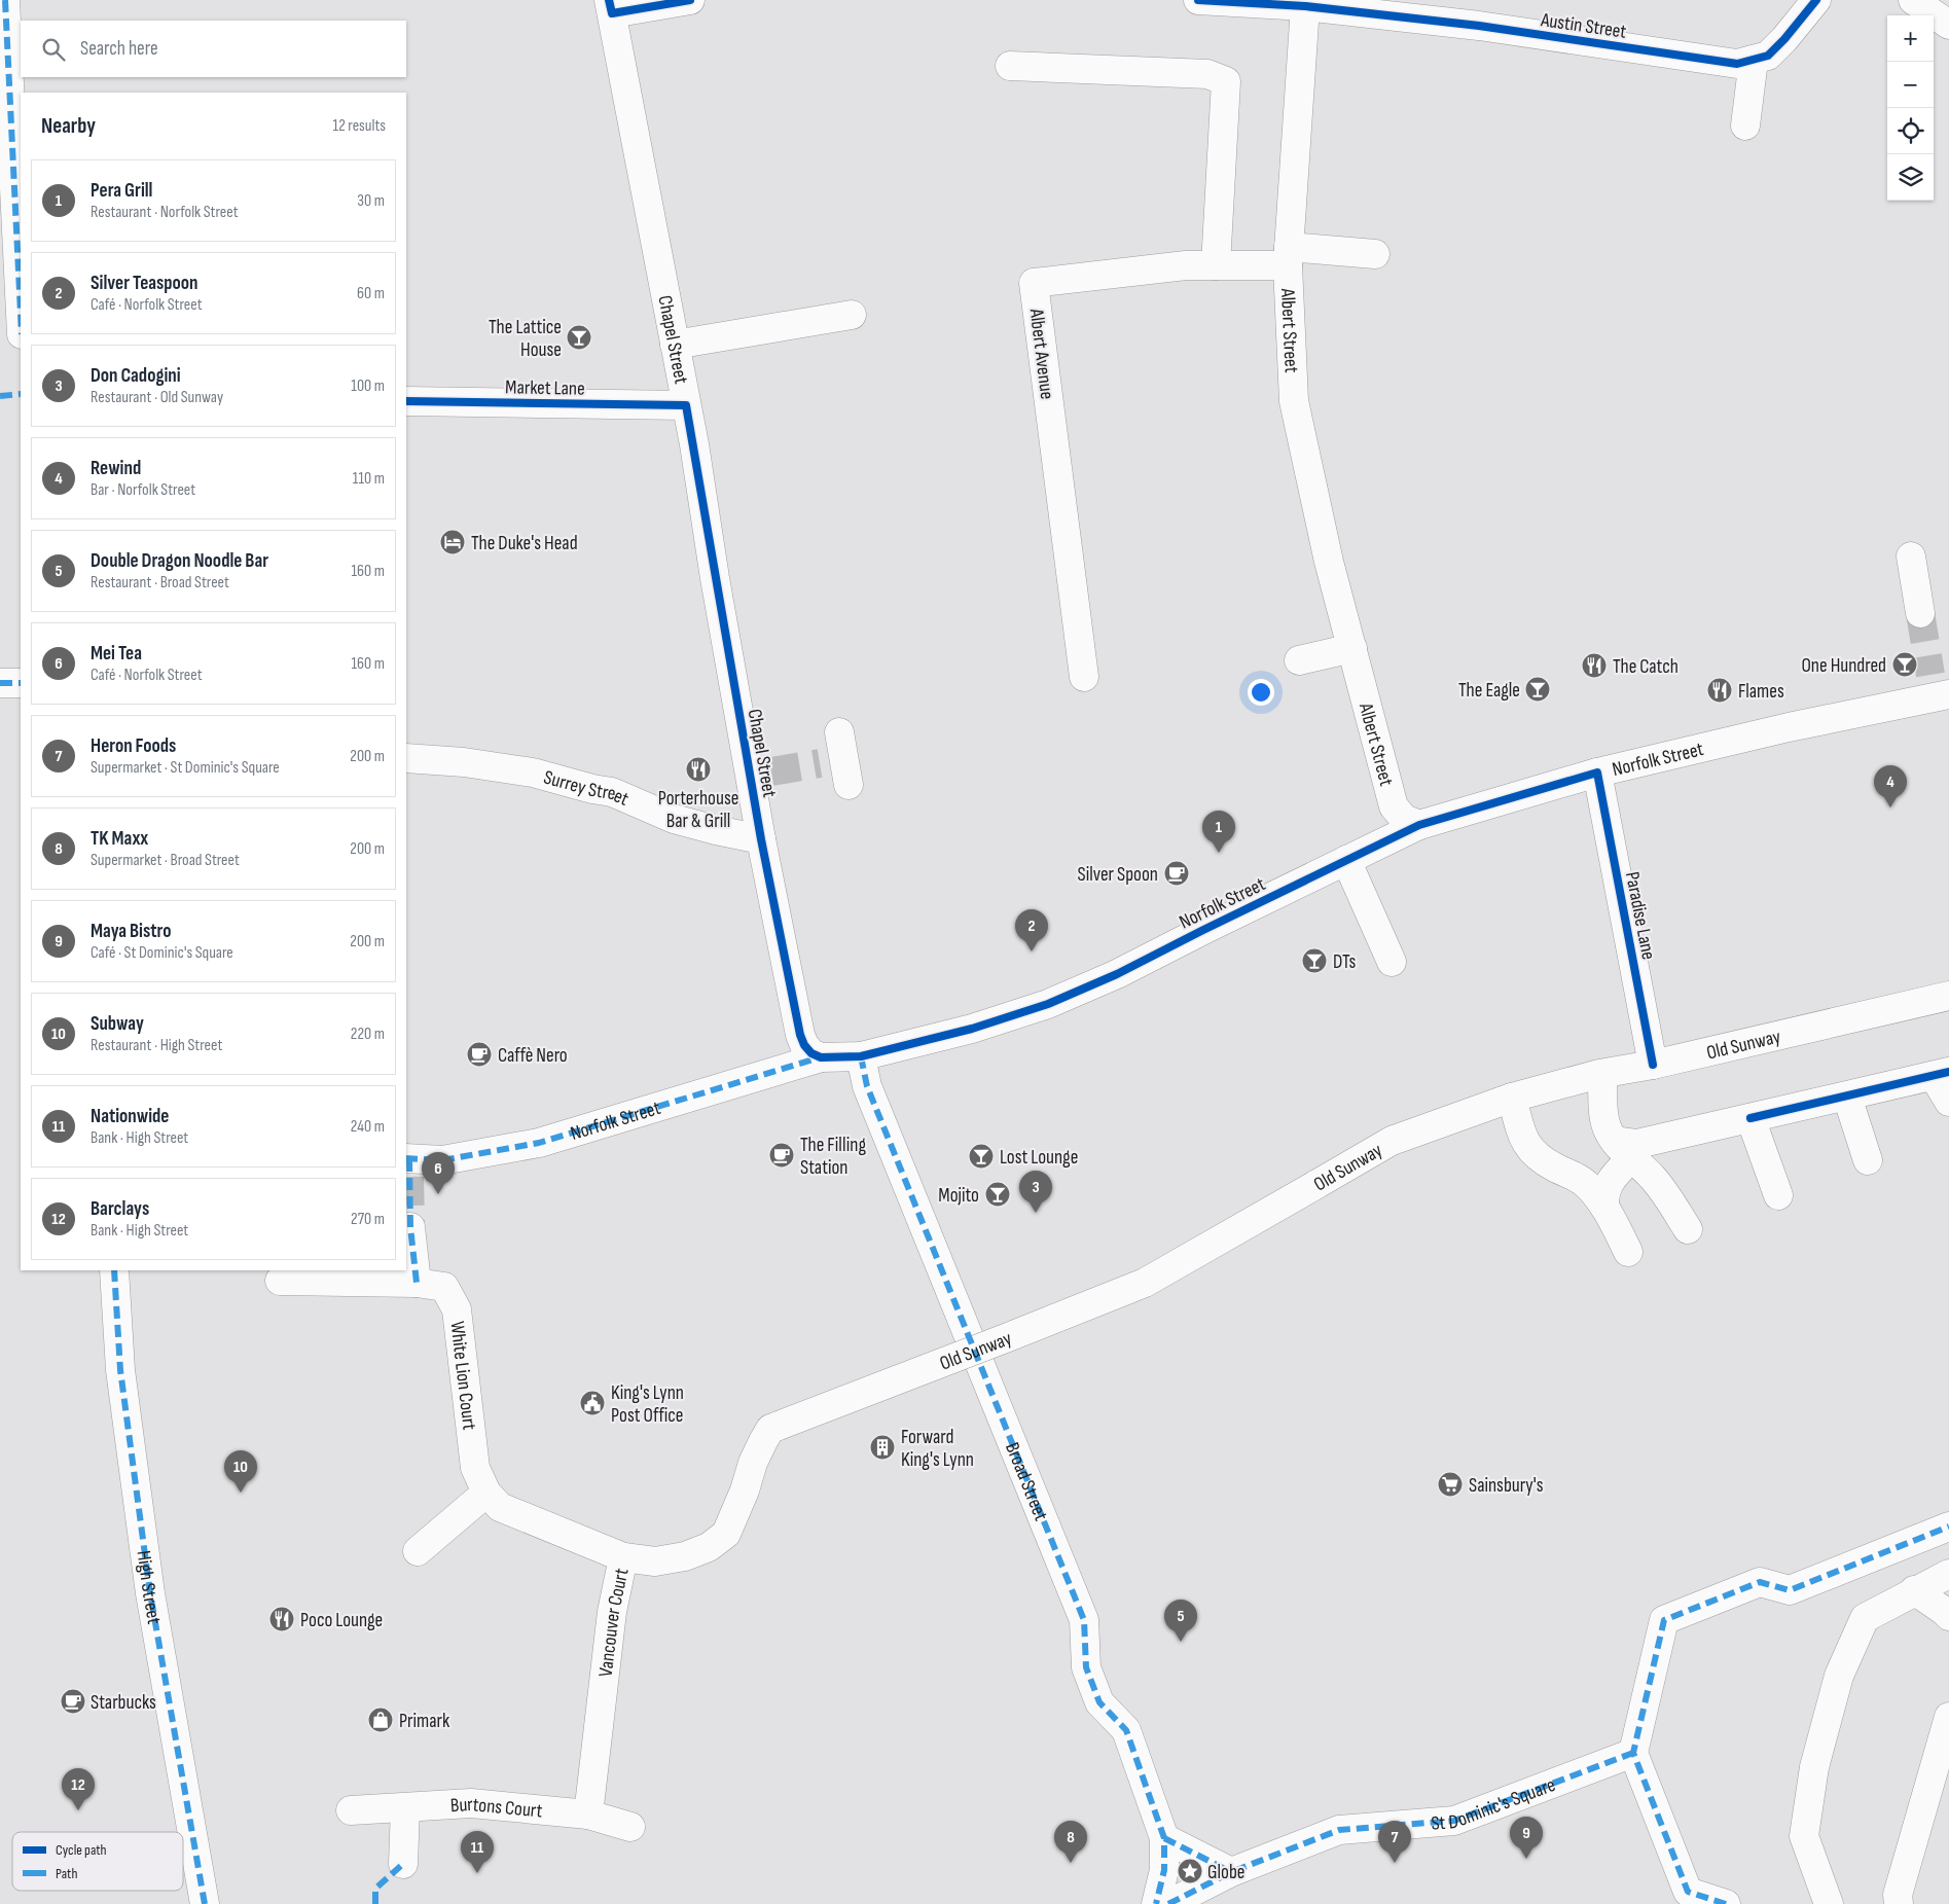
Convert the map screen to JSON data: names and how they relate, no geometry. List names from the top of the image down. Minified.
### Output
{"streets":{"street":["Austin Street","Albert Street","Chapel Street","Albert Avenue","Market Lane","Norfolk Street","Surrey Street","Paradise Lane","Old Sunway","White Lion Court","Broad Street","High Street","Vancouver Court","St Dominic's Square","Burtons Court"]},"crossings":[["Austin Street","Albert Street"],["Albert Street","Albert Avenue"],["Albert Street","Norfolk Street"],["Chapel Street","Market Lane"],["Chapel Street","Norfolk Street"],["Chapel Street","Surrey Street"],["Norfolk Street","Paradise Lane"],["Norfolk Street","Broad Street"],["Paradise Lane","Old Sunway"],["Old Sunway","Vancouver Court"],["White Lion Court","Vancouver Court"],["Vancouver Court","Burtons Court"]],"places":{"bar":["The Lattice House","One Hundred","The Eagle","DTs","Lost Lounge","Mojito"],"hotel":["The Duke's Head"],"restaurant":["The Catch","Flames","Porterhouse Bar & Grill","Poco Lounge"],"cafe":["Silver Spoon","Caffè Nero","The Filling Station","Starbucks"],"public building":["King's Lynn Post Office"],"building":["Forward King's Lynn"],"supermarket":["Sainsbury's"],"shop":["Primark"],"place":["Globe"]},"legend":["Cycle path","Path"],"page":{"map_buttons":["+","−"],"search":"Search here","heading":["Nearby","12 results"],"list":[{"mark":"1","name":"Pera Grill","note":"Restaurant · Norfolk Street","value":"30 m"},{"mark":"2","name":"Silver Teaspoon","note":"Café · Norfolk Street","value":"60 m"},{"mark":"3","name":"Don Cadogini","note":"Restaurant · Old Sunway","value":"100 m"},{"mark":"4","name":"Rewind","note":"Bar · Norfolk Street","value":"110 m"},{"mark":"5","name":"Double Dragon Noodle Bar","note":"Restaurant · Broad Street","value":"160 m"},{"mark":"6","name":"Mei Tea","note":"Café · Norfolk Street","value":"160 m"},{"mark":"7","name":"Heron Foods","note":"Supermarket · St Dominic's Square","value":"200 m"},{"mark":"8","name":"TK Maxx","note":"Supermarket · Broad Street","value":"200 m"},{"mark":"9","name":"Maya Bistro","note":"Café · St Dominic's Square","value":"200 m"},{"mark":"10","name":"Subway","note":"Restaurant · High Street","value":"220 m"},{"mark":"11","name":"Nationwide","note":"Bank · High Street","value":"240 m"},{"mark":"12","name":"Barclays","note":"Bank · High Street","value":"270 m"}],"pins":["4","1","2","6","3","10","5","12","9","7","8","11"]}}
